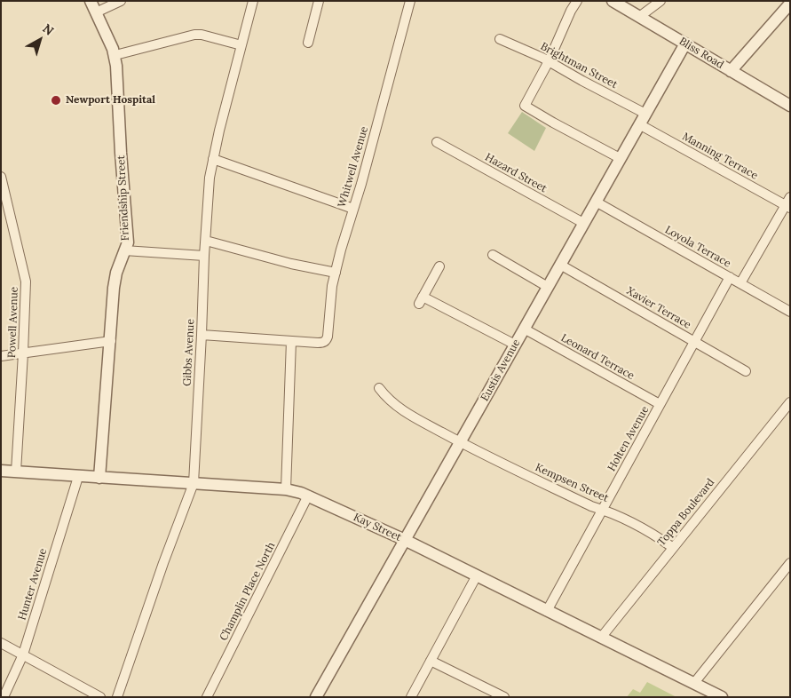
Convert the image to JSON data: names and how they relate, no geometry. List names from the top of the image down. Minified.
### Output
{"streets":{"street":["Bliss Road","Brightman Street","Manning Terrace","Whitwell Avenue","Hazard Street","Friendship Street","Loyola Terrace","Xavier Terrace","Powell Avenue","Gibbs Avenue","Leonard Terrace","Eustis Avenue","Holten Avenue","Kempsen Street","Toppa Boulevard","Kay Street","Hunter Avenue","Champlin Place North"]},"crossings":[["Bliss Road","Eustis Avenue"],["Brightman Street","Eustis Avenue"],["Manning Terrace","Eustis Avenue"],["Hazard Street","Eustis Avenue"],["Friendship Street","Kay Street"],["Loyola Terrace","Eustis Avenue"],["Loyola Terrace","Holten Avenue"],["Xavier Terrace","Eustis Avenue"],["Xavier Terrace","Holten Avenue"],["Powell Avenue","Kay Street"],["Gibbs Avenue","Kay Street"],["Leonard Terrace","Eustis Avenue"],["Leonard Terrace","Holten Avenue"],["Eustis Avenue","Kempsen Street"],["Eustis Avenue","Kay Street"],["Holten Avenue","Kempsen Street"],["Holten Avenue","Kay Street"],["Kempsen Street","Toppa Boulevard"],["Toppa Boulevard","Kay Street"],["Kay Street","Hunter Avenue"],["Kay Street","Champlin Place North"]],"places":["Newport Hospital"],"north":"top right"}
